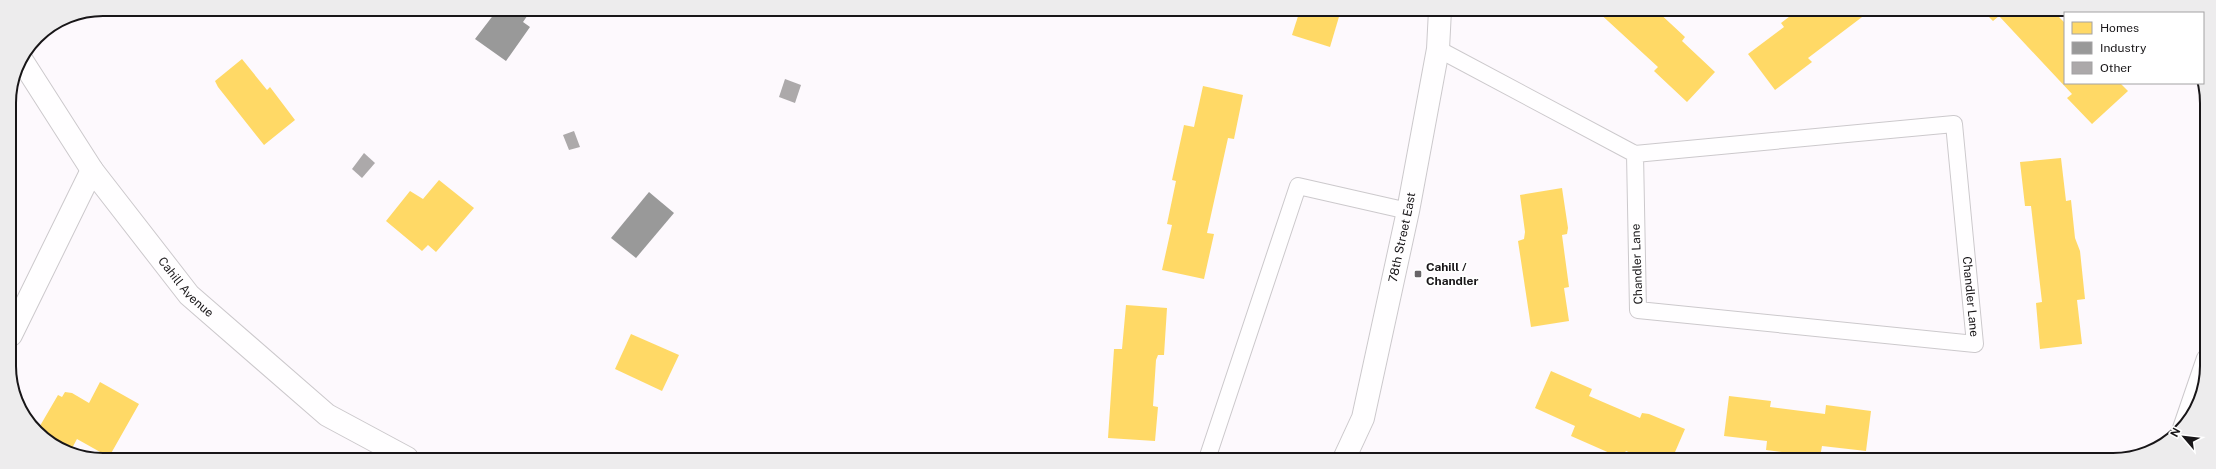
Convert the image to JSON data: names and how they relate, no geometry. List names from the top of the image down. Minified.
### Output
{"streets":{"street":["78th Street East","Cahill Avenue"],"lane":["Chandler Lane"]},"places":{"transit":["Cahill / Chandler"]},"legend":["Homes","Industry","Other"],"north":"top left"}
